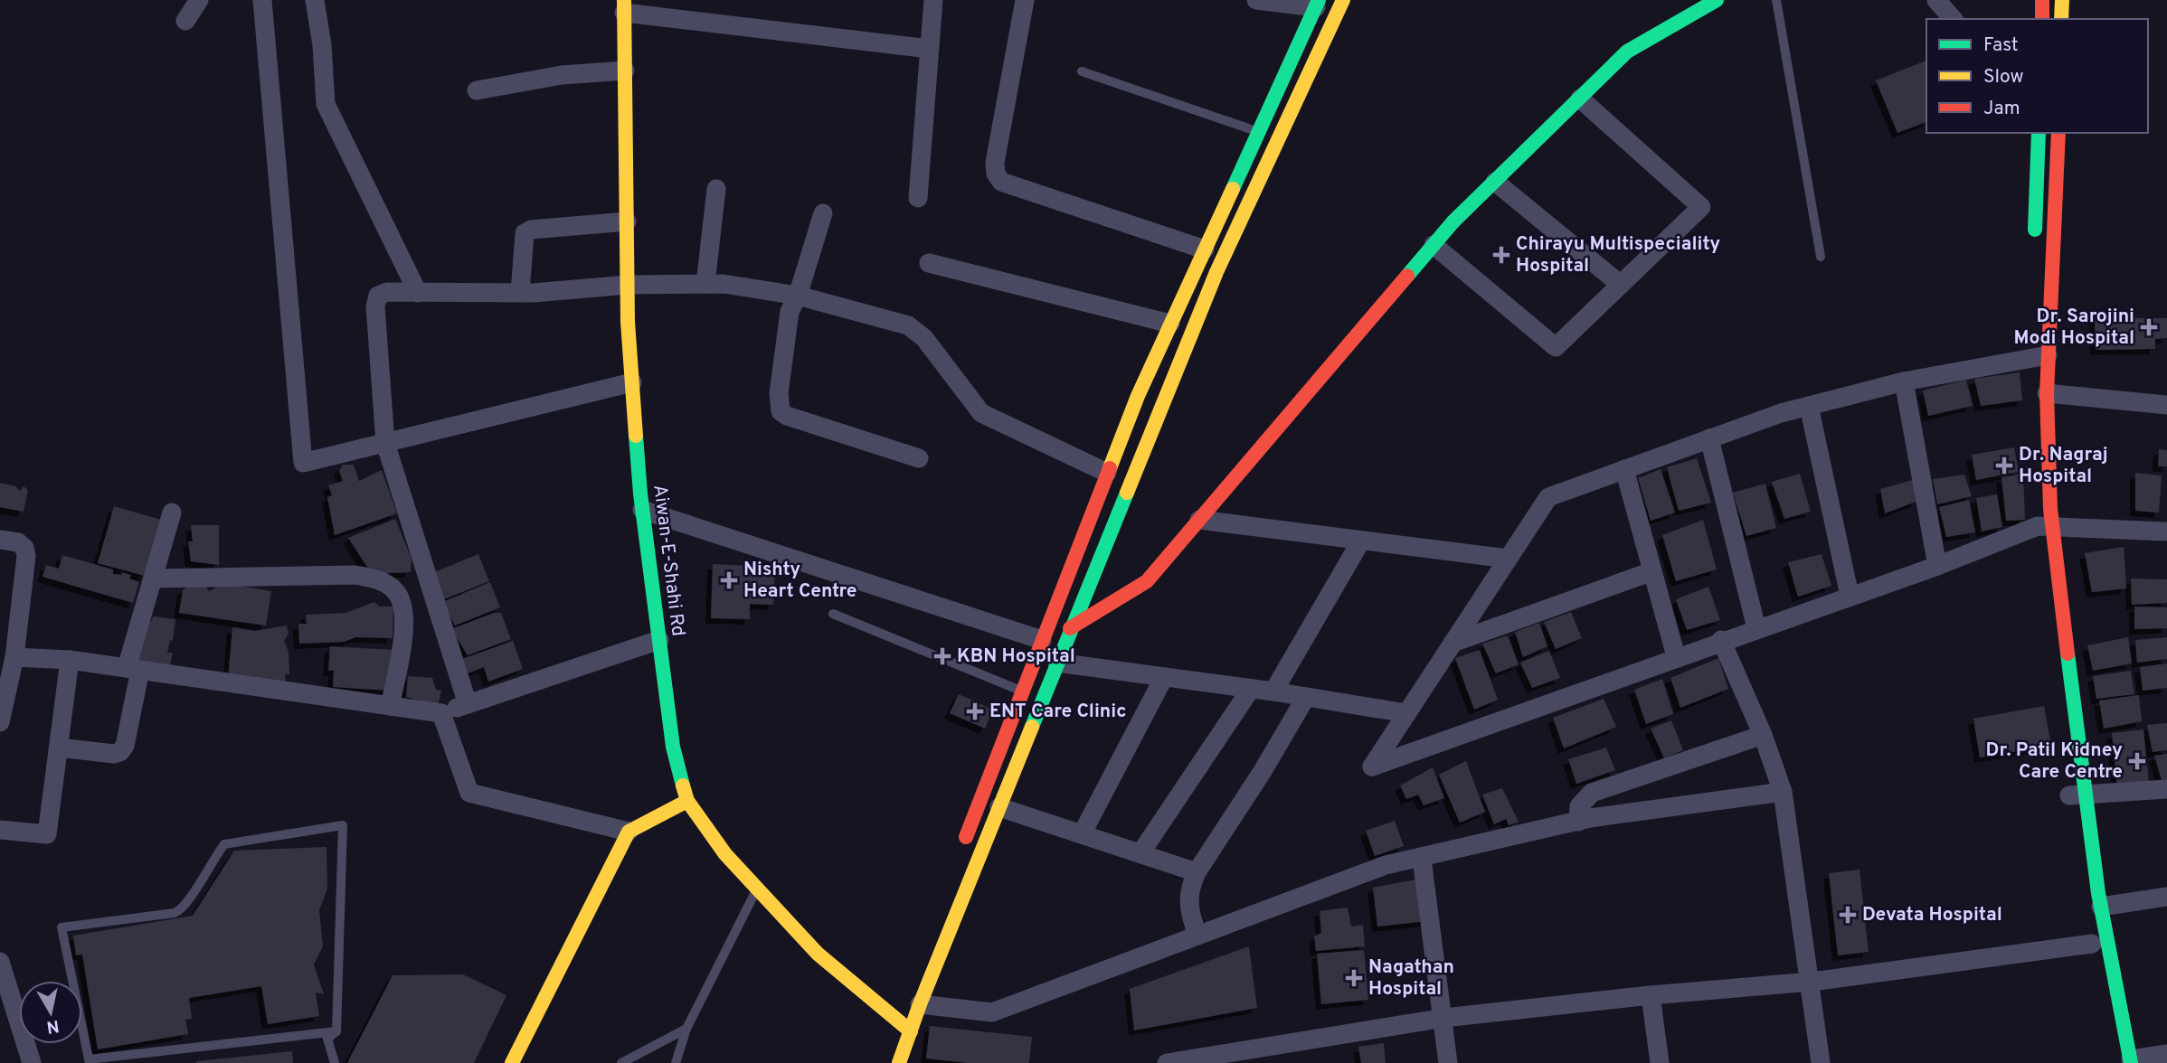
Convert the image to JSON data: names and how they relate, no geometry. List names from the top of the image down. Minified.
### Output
{"streets":{"main road":["Aiwan-E-Shahi Rd"]},"places":{"health":["Chirayu Multispeciality Hospital","Dr. Sarojini Modi Hospital","Dr. Nagraj Hospital","Nishty Heart Centre","KBN Hospital","ENT Care Clinic","Dr. Patil Kidney Care Centre","Devata Hospital","Nagathan Hospital"]},"legend":["Fast","Slow","Jam"],"north":"bottom"}
